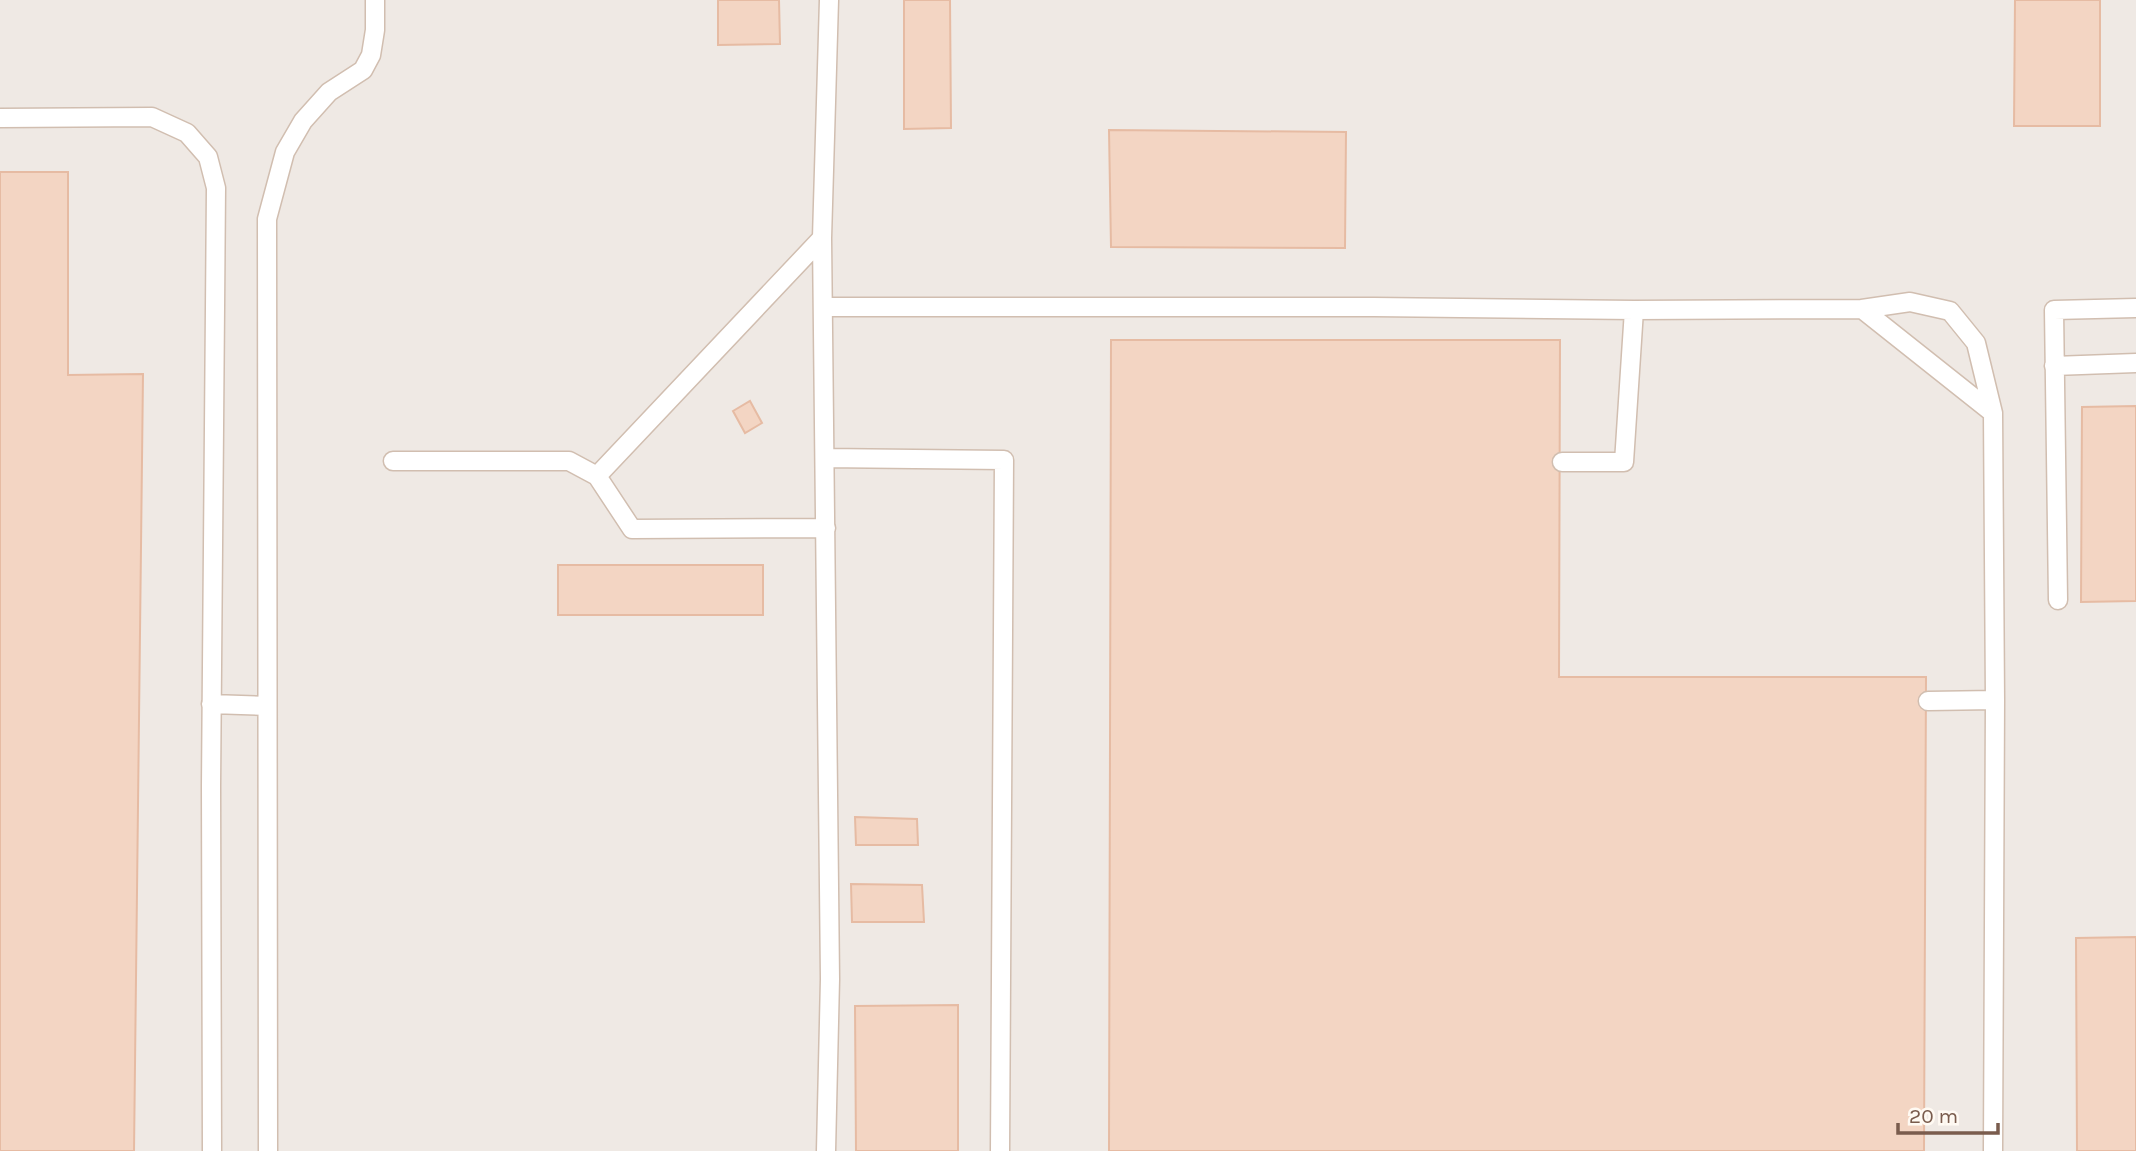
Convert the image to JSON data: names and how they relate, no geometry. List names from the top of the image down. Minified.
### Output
{"scale_bar":"20 m"}
